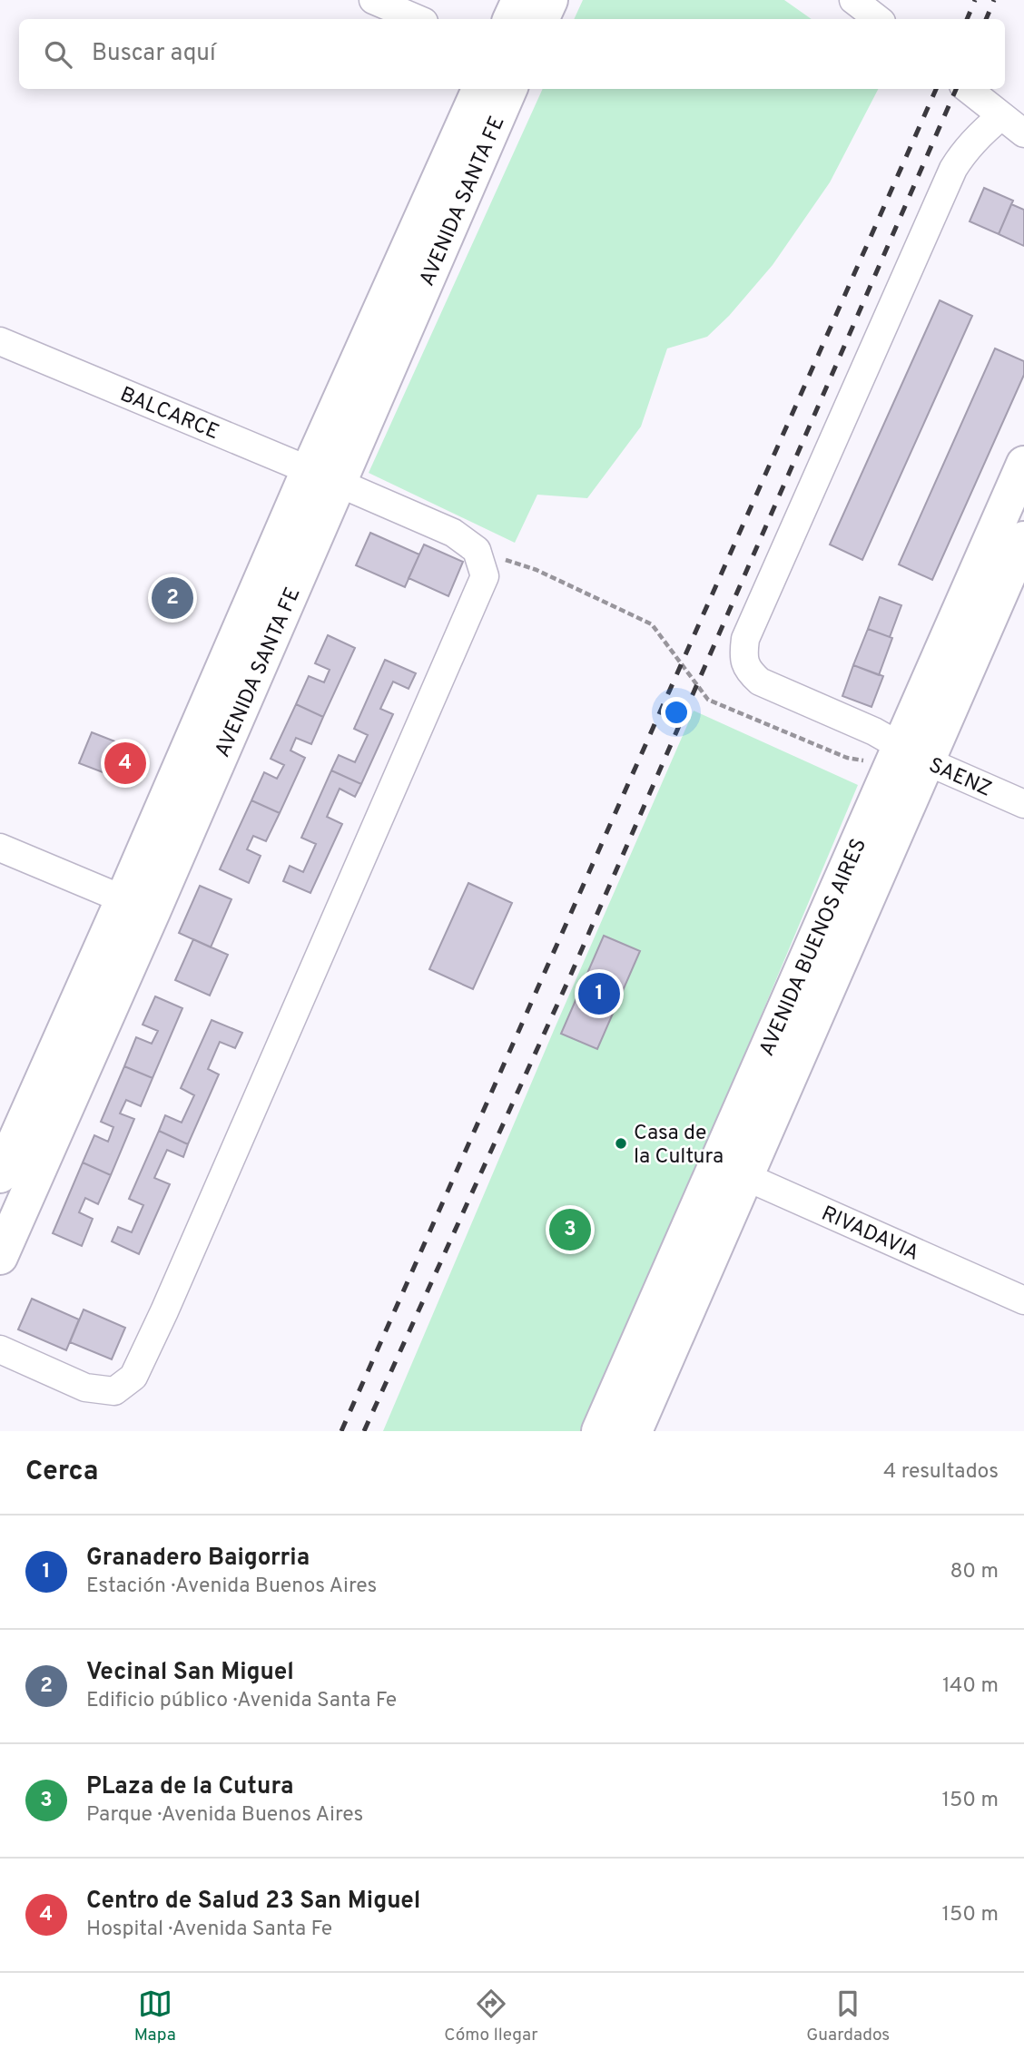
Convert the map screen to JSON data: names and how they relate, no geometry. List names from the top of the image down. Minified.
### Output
{"streets":{"main road":["AVENIDA SANTA FE","AVENIDA BUENOS AIRES"],"street":["BALCARCE","SAENZ","RIVADAVIA"]},"crossings":[["AVENIDA SANTA FE","BALCARCE"],["SAENZ","AVENIDA BUENOS AIRES"],["AVENIDA BUENOS AIRES","RIVADAVIA"]],"places":["Casa de la Cultura"],"page":{"search":"Buscar aquí","pins":["2","4","1","3"],"heading":["Cerca","4 resultados"],"list":[{"mark":"1","name":"Granadero Baigorria","note":"Estación · Avenida Buenos Aires","value":"80 m"},{"mark":"2","name":"Vecinal San Miguel","note":"Edificio público · Avenida Santa Fe","value":"140 m"},{"mark":"3","name":"PLaza de la Cutura","note":"Parque · Avenida Buenos Aires","value":"150 m"},{"mark":"4","name":"Centro de Salud 23 San Miguel","note":"Hospital · Avenida Santa Fe","value":"150 m"}],"nav":["Mapa","Cómo llegar","Guardados"]}}
